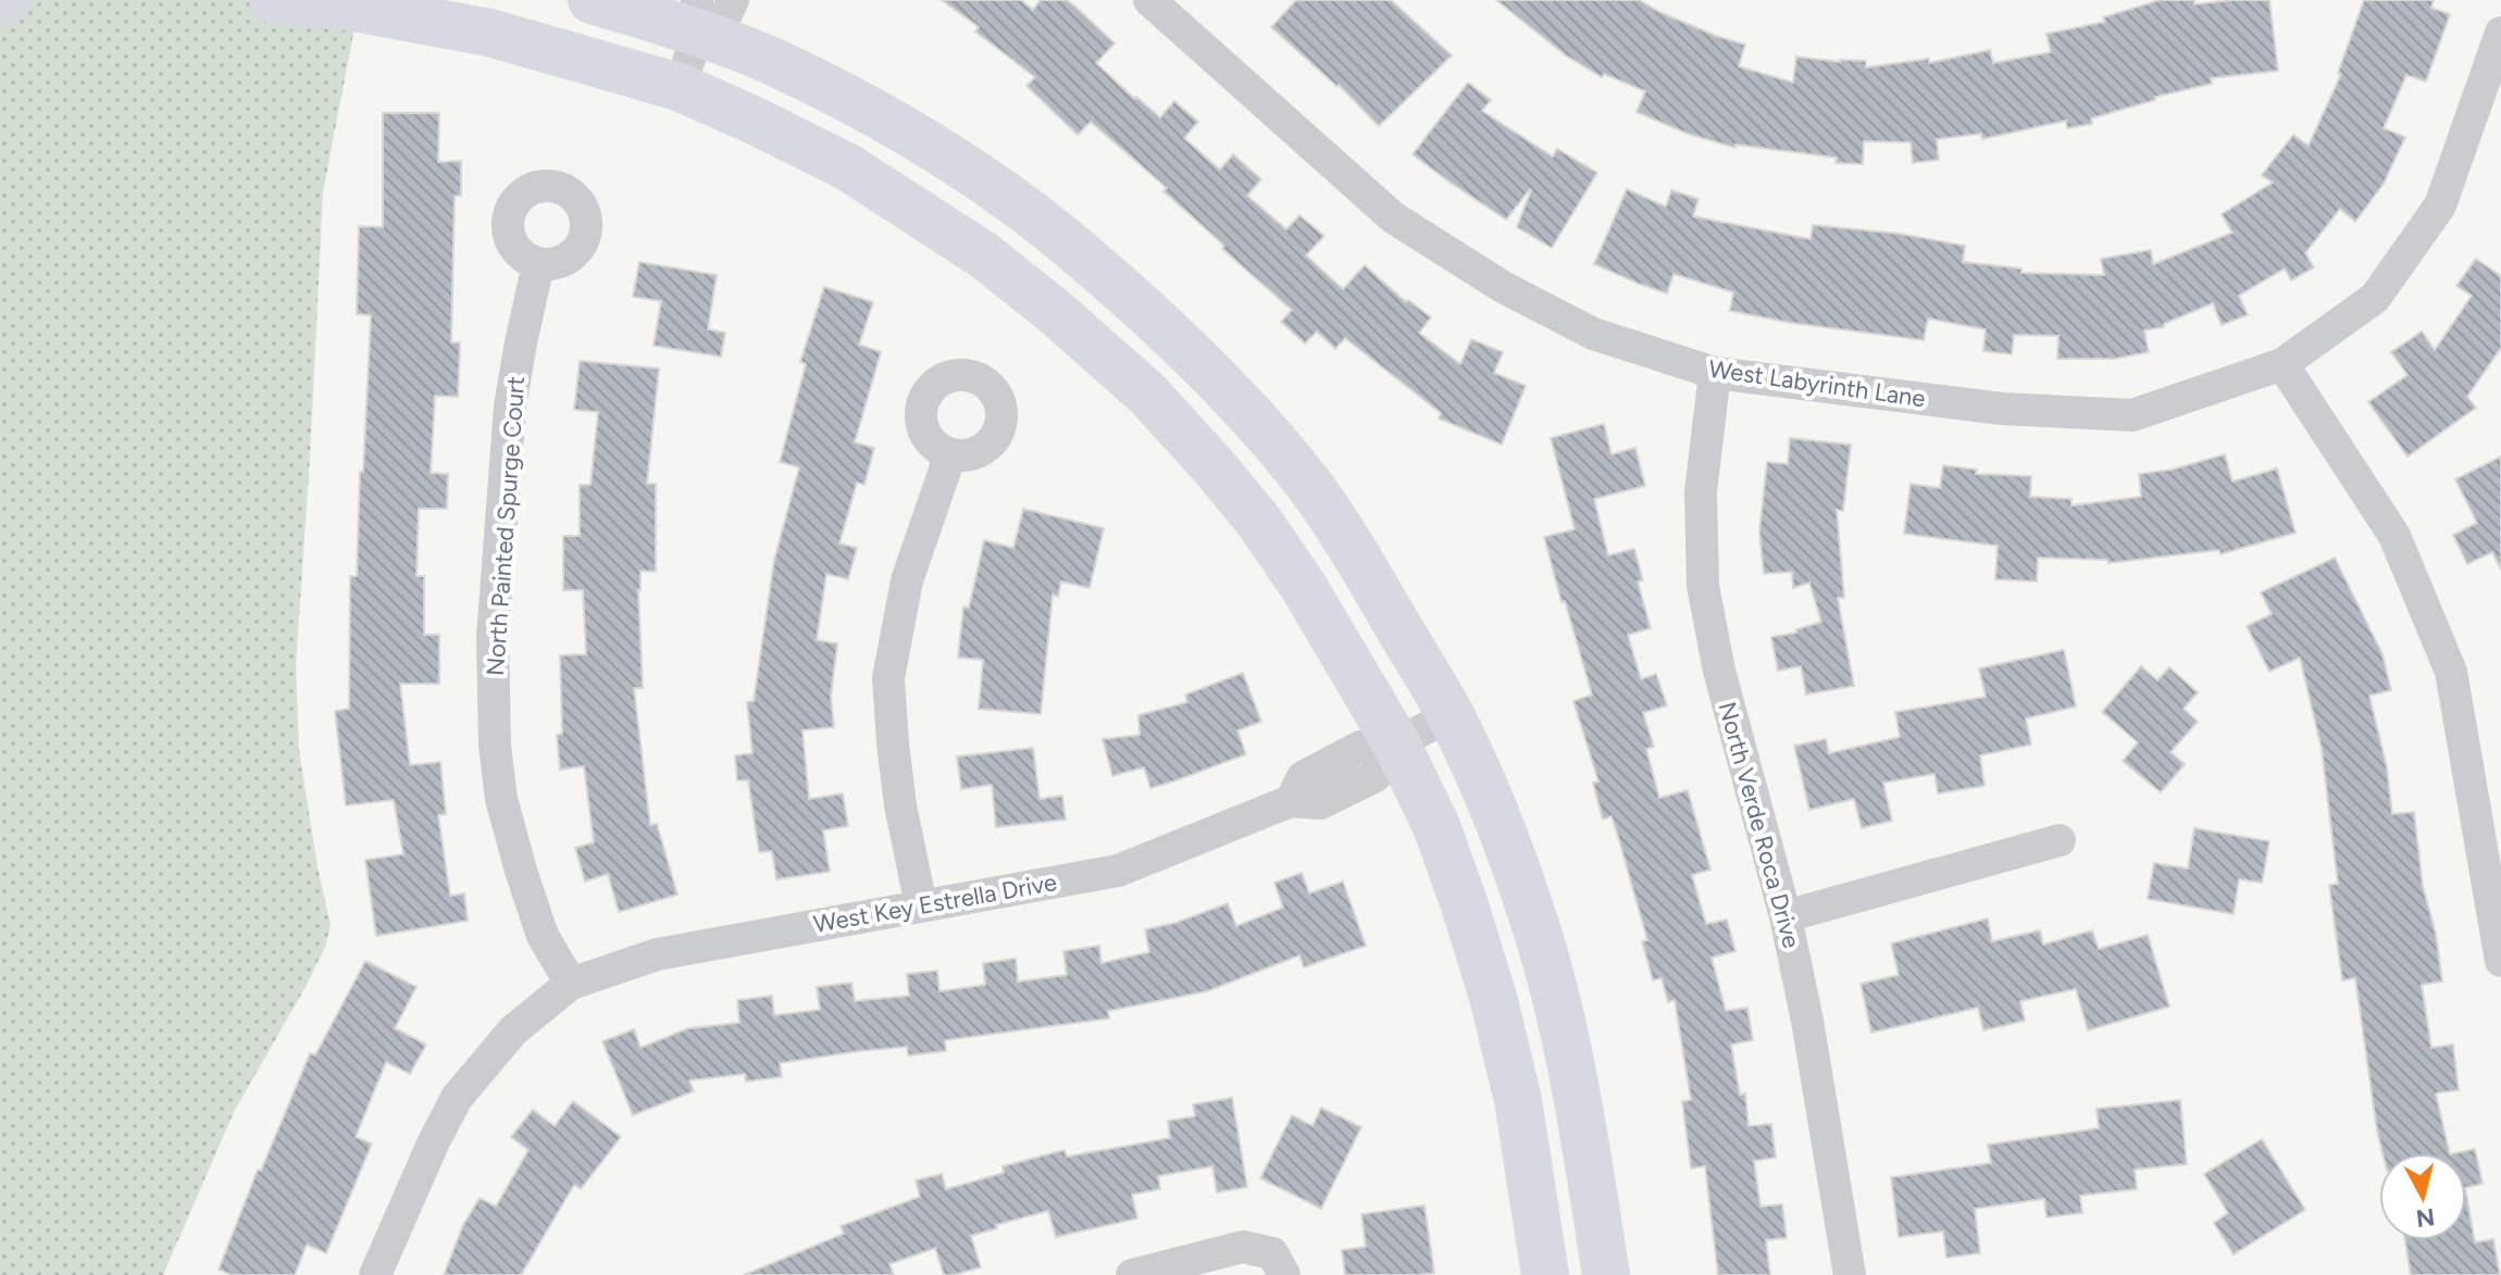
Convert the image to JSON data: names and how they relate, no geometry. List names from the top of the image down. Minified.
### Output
{"streets":{"street":["West Labyrinth Lane","North Painted Spurge Court","North Verde Roca Drive","West Key Estrella Drive"]},"crossings":[["West Labyrinth Lane","North Verde Roca Drive"],["North Painted Spurge Court","West Key Estrella Drive"]],"north":"bottom"}
